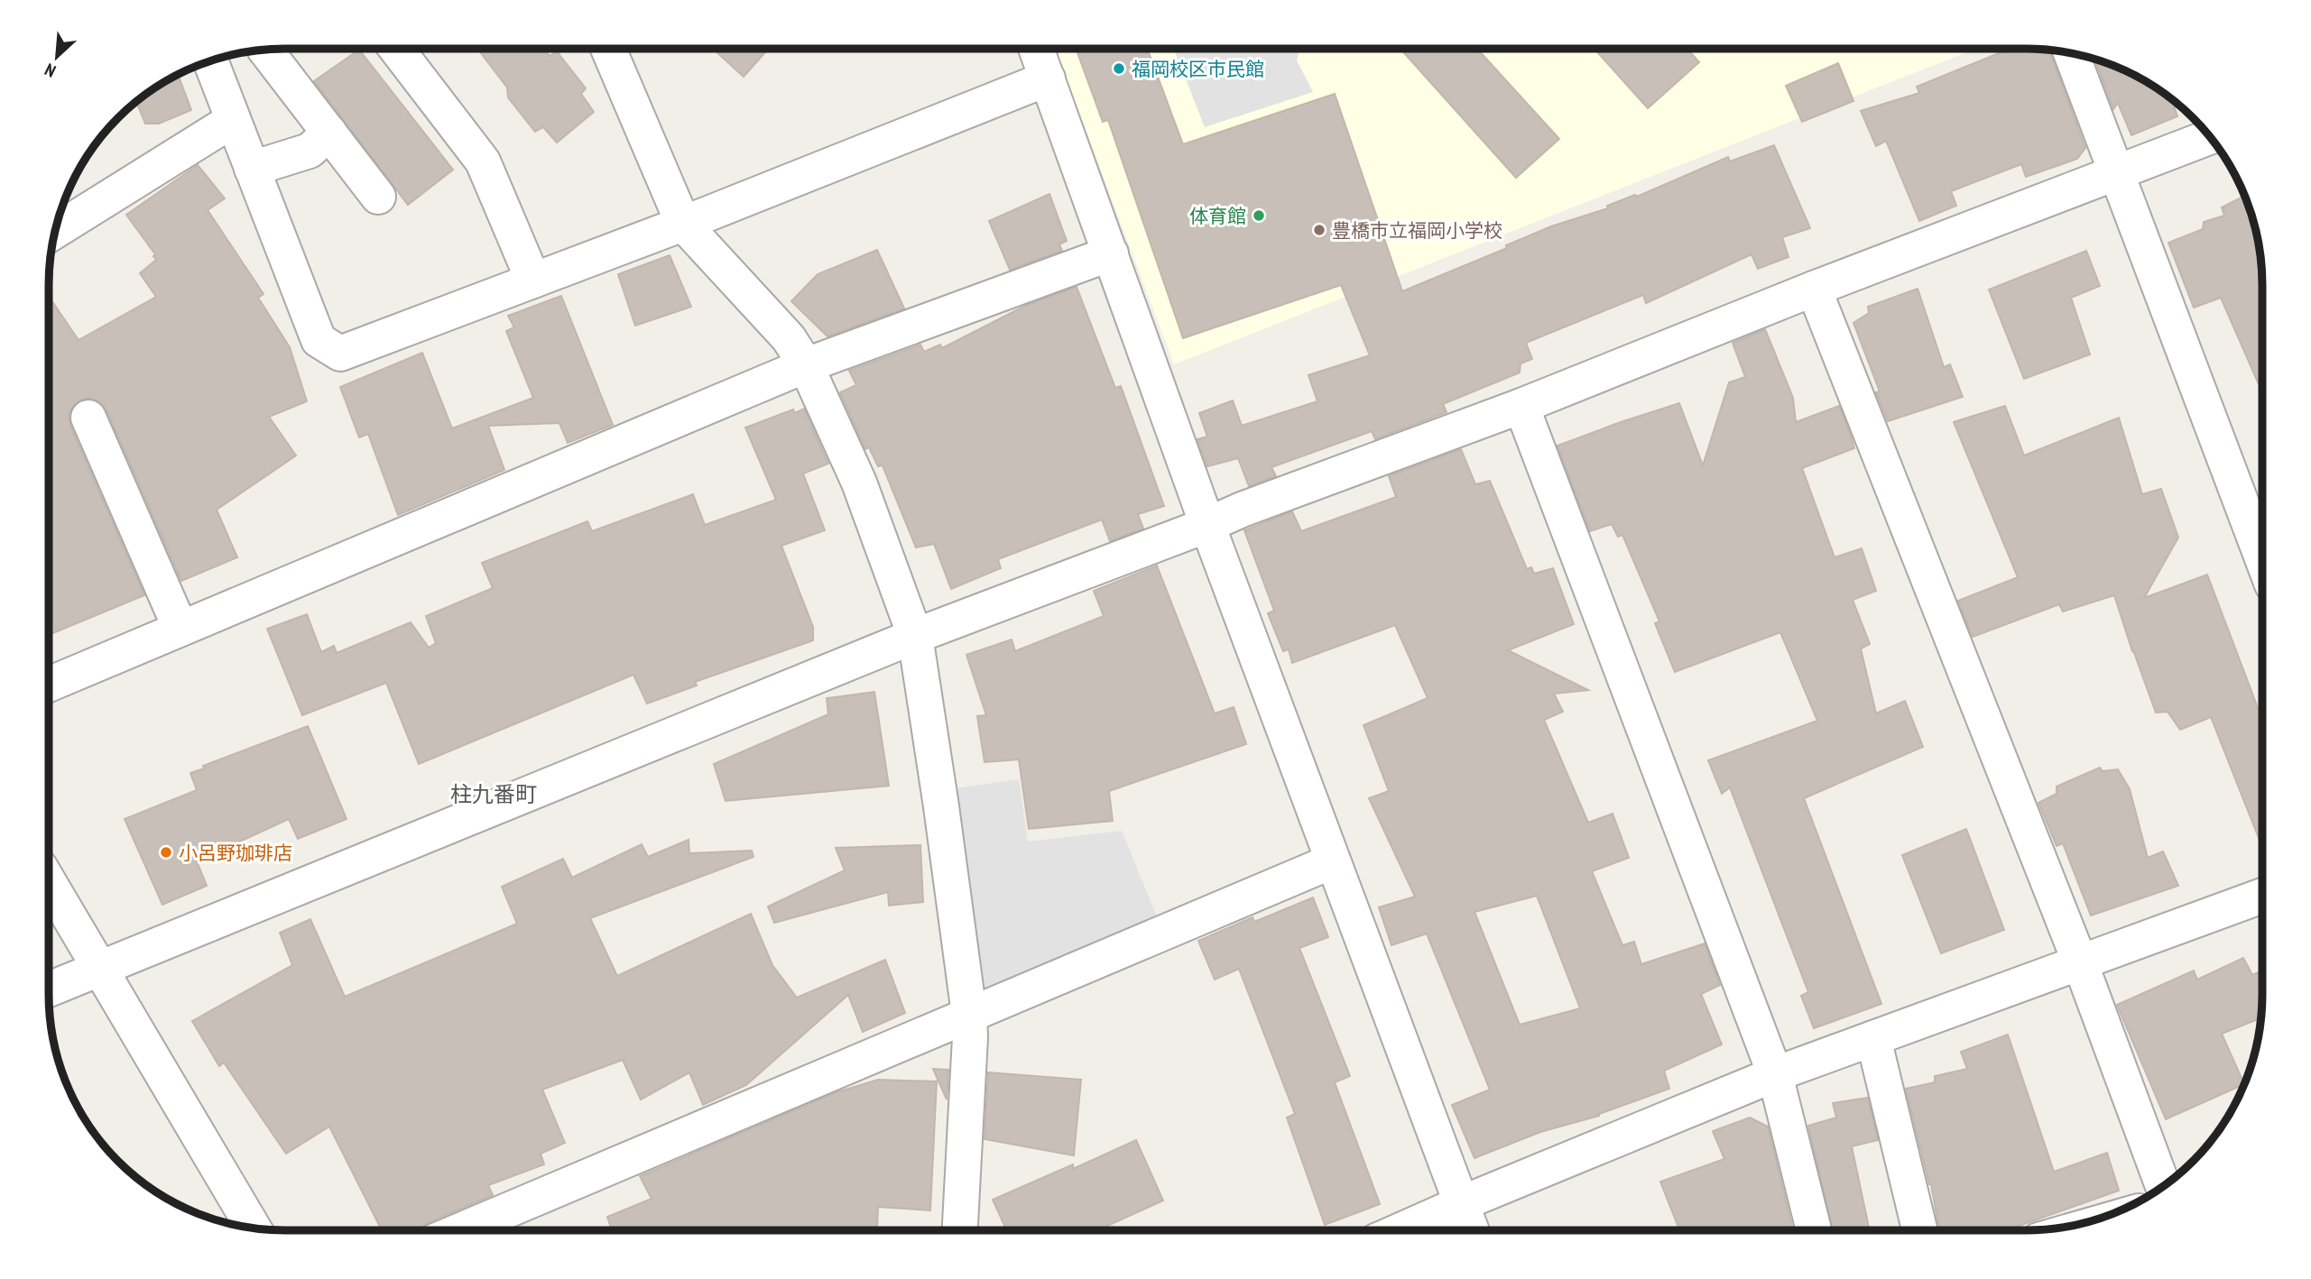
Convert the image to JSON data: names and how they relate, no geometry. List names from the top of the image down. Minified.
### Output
{"districts":["柱九番町"],"places":["福岡校区市民館","体育館","豊橋市立福岡小学校","小呂野珈琲店"],"north":"bottom left"}
